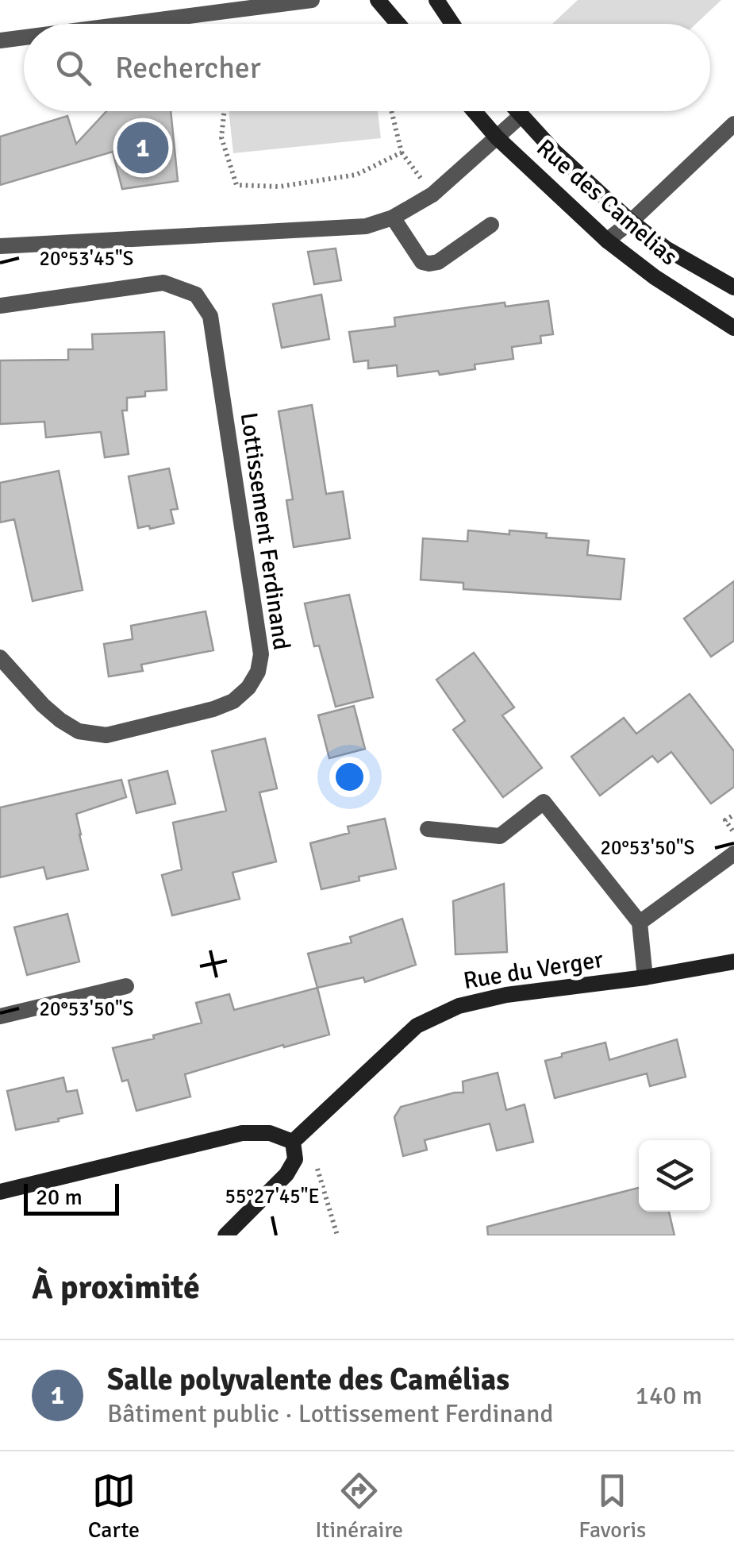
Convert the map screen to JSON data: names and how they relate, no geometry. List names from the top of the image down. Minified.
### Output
{"streets":{"street":["Rue des Camelias","Lottissement Ferdinand","Rue du Verger"]},"scale_bar":"20 m","page":{"search":"Rechercher","pins":"1","scale":"20 m","heading":"À proximité","list":[{"mark":"1","name":"Salle polyvalente des Camélias","note":"Bâtiment public · Lottissement Ferdinand","value":"140 m"}],"nav":["Carte","Itinéraire","Favoris"]},"coordinates":["20°53'45\"S","20°53'50\"S","55°27'45\"E"]}
